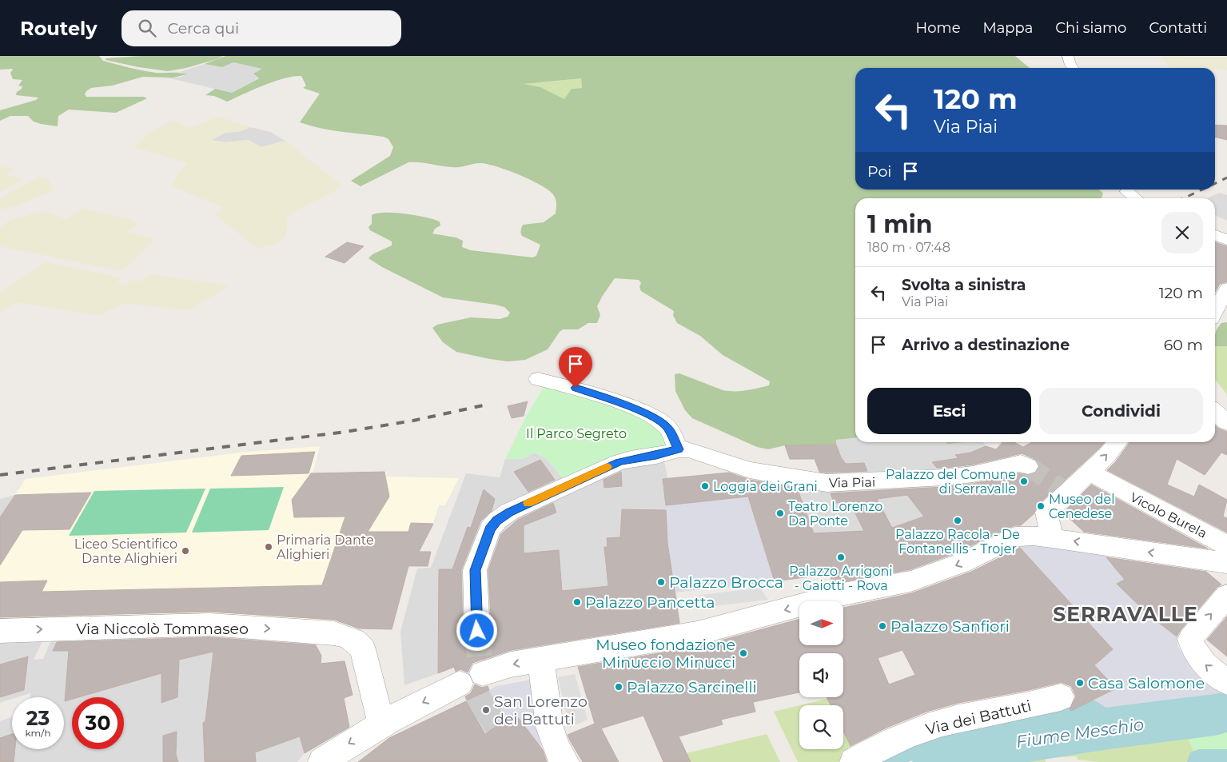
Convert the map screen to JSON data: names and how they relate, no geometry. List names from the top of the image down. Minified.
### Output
{"streets":{"street":["Via Piai","Vicolo Burela","Via Niccolò Tommaseo","Via dei Battuti"]},"one_way":["Via Niccolò Tommaseo"],"districts":["SERRAVALLE"],"water":["Fiume Meschio"],"parks":["Il Parco Segreto"],"places":["Palazzo del Comune di Serravalle","Loggia dei Grani","Museo del Cenedese","Teatro Lorenzo Da Ponte","Palazzo Racola - De Fontanellis - Trojer","Primaria Dante Alighieri","Liceo Scientifico Dante Alighieri","Palazzo Arrigoni - Gaiotti - Rova","Palazzo Brocca","Palazzo Pancetta","Palazzo Sanfiori","Museo fondazione Minuccio Minucci","Casa Salomone","Palazzo Sarcinelli","San Lorenzo dei Battuti"],"north":"right","page":{"header":"Routely","search":"Cerca qui","nav":["Home","Mappa","Chi siamo","Contatti"],"turn":["120 m","Via Piai"],"then":"Poi","heading":["1 min","180 m · 07:48"],"list":[{"name":"Svolta a sinistra","note":"Via Piai","value":"120 m"},{"name":"Arrivo a destinazione","value":"60 m"}],"buttons":["Esci","Condividi"],"speed":"23 km/h","limit":"30"}}
